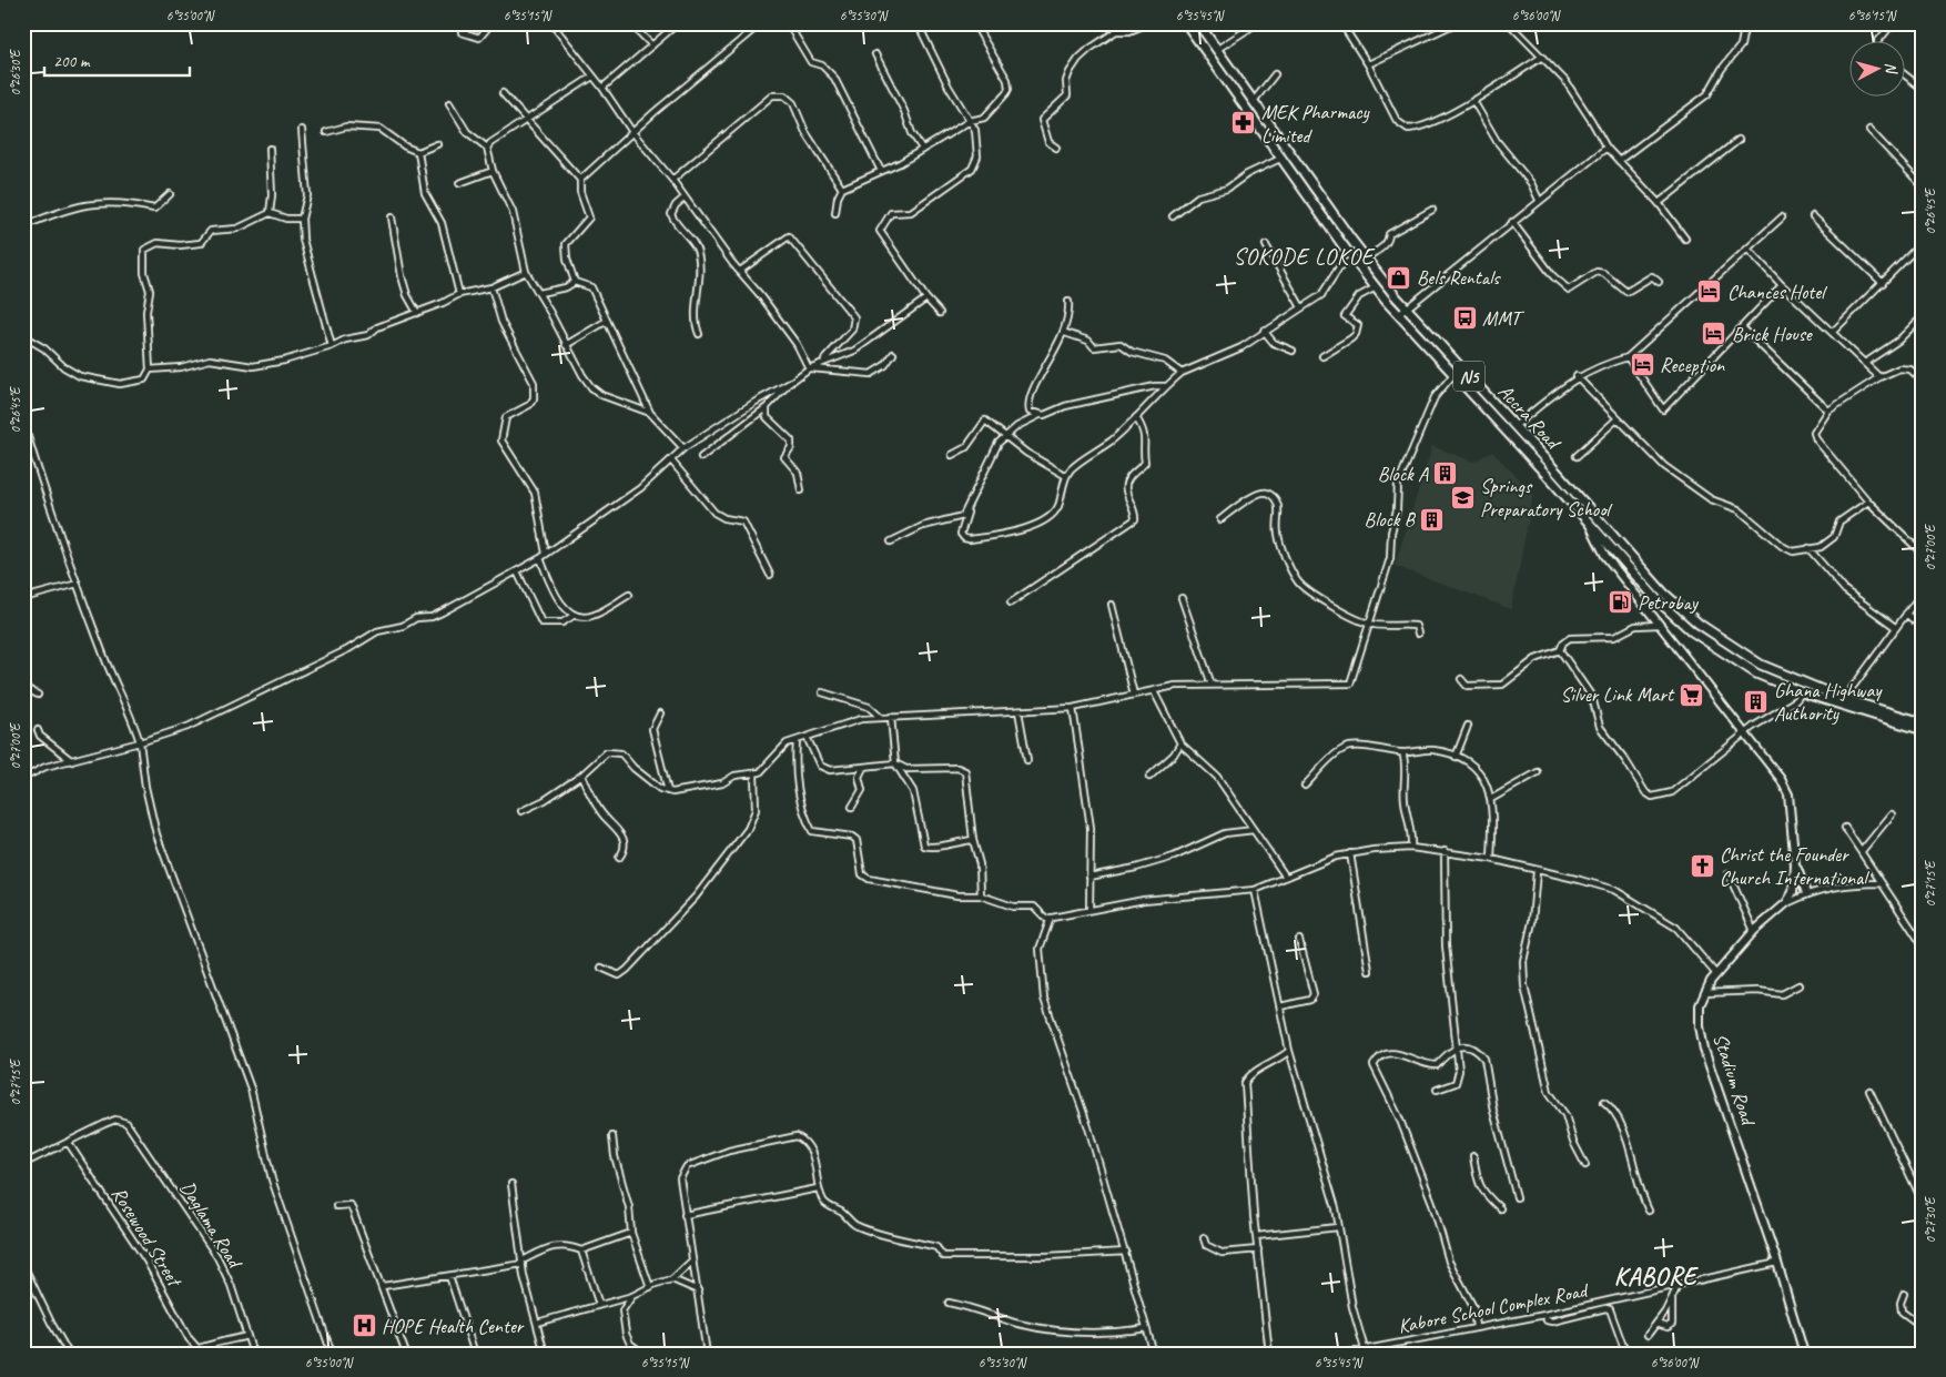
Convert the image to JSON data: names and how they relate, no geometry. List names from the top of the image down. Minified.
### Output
{"streets":{"main road":["N5","Accra Road","Stadium Road"],"street":["Daglama Road","Rosewood Street","Kabore School Complex Road"]},"crossings":[["Stadium Road","Kabore School Complex Road"],["Daglama Road","Rosewood Street"]],"districts":["SOKODE LOKOE","KABORE"],"places":{"pharmacy":["MEK Pharmacy Limited"],"shop":["Bels Rentals"],"hotel":["Chances Hotel","Brick House","Reception"],"bus stop":["MMT"],"building":["Block A","Block B","Ghana Highway Authority"],"school or university":["Springs Preparatory School"],"fuel station":["Petrobay"],"supermarket":["Silver Link Mart"],"church":["Christ the Founder Church International"],"hospital":["HOPE Health Center"]},"scale_bar":"200 m","north":"right","coordinates":["6°35'00\"N","6°35'15\"N","6°35'30\"N","6°35'45\"N","6°36'00\"N","6°36'15\"N","0°26'30\"E","0°26'45\"E","0°27'00\"E","0°27'15\"E","0°27'30\"E"]}
